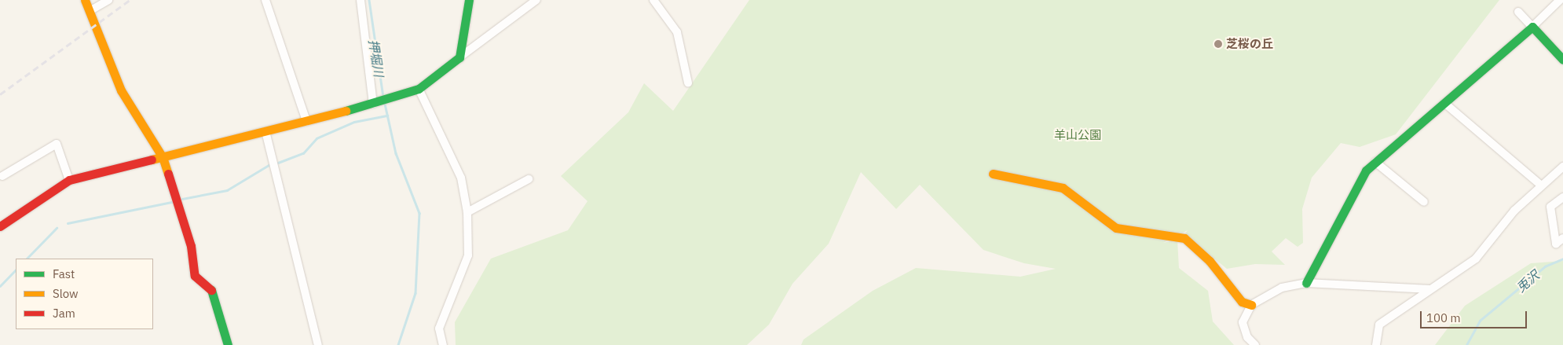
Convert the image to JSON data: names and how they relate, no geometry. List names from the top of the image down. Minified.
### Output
{"water":["押堀川","兎沢"],"parks":["羊山公園"],"places":["芝桜の丘"],"legend":["Fast","Slow","Jam"],"scale_bar":"100 m"}
